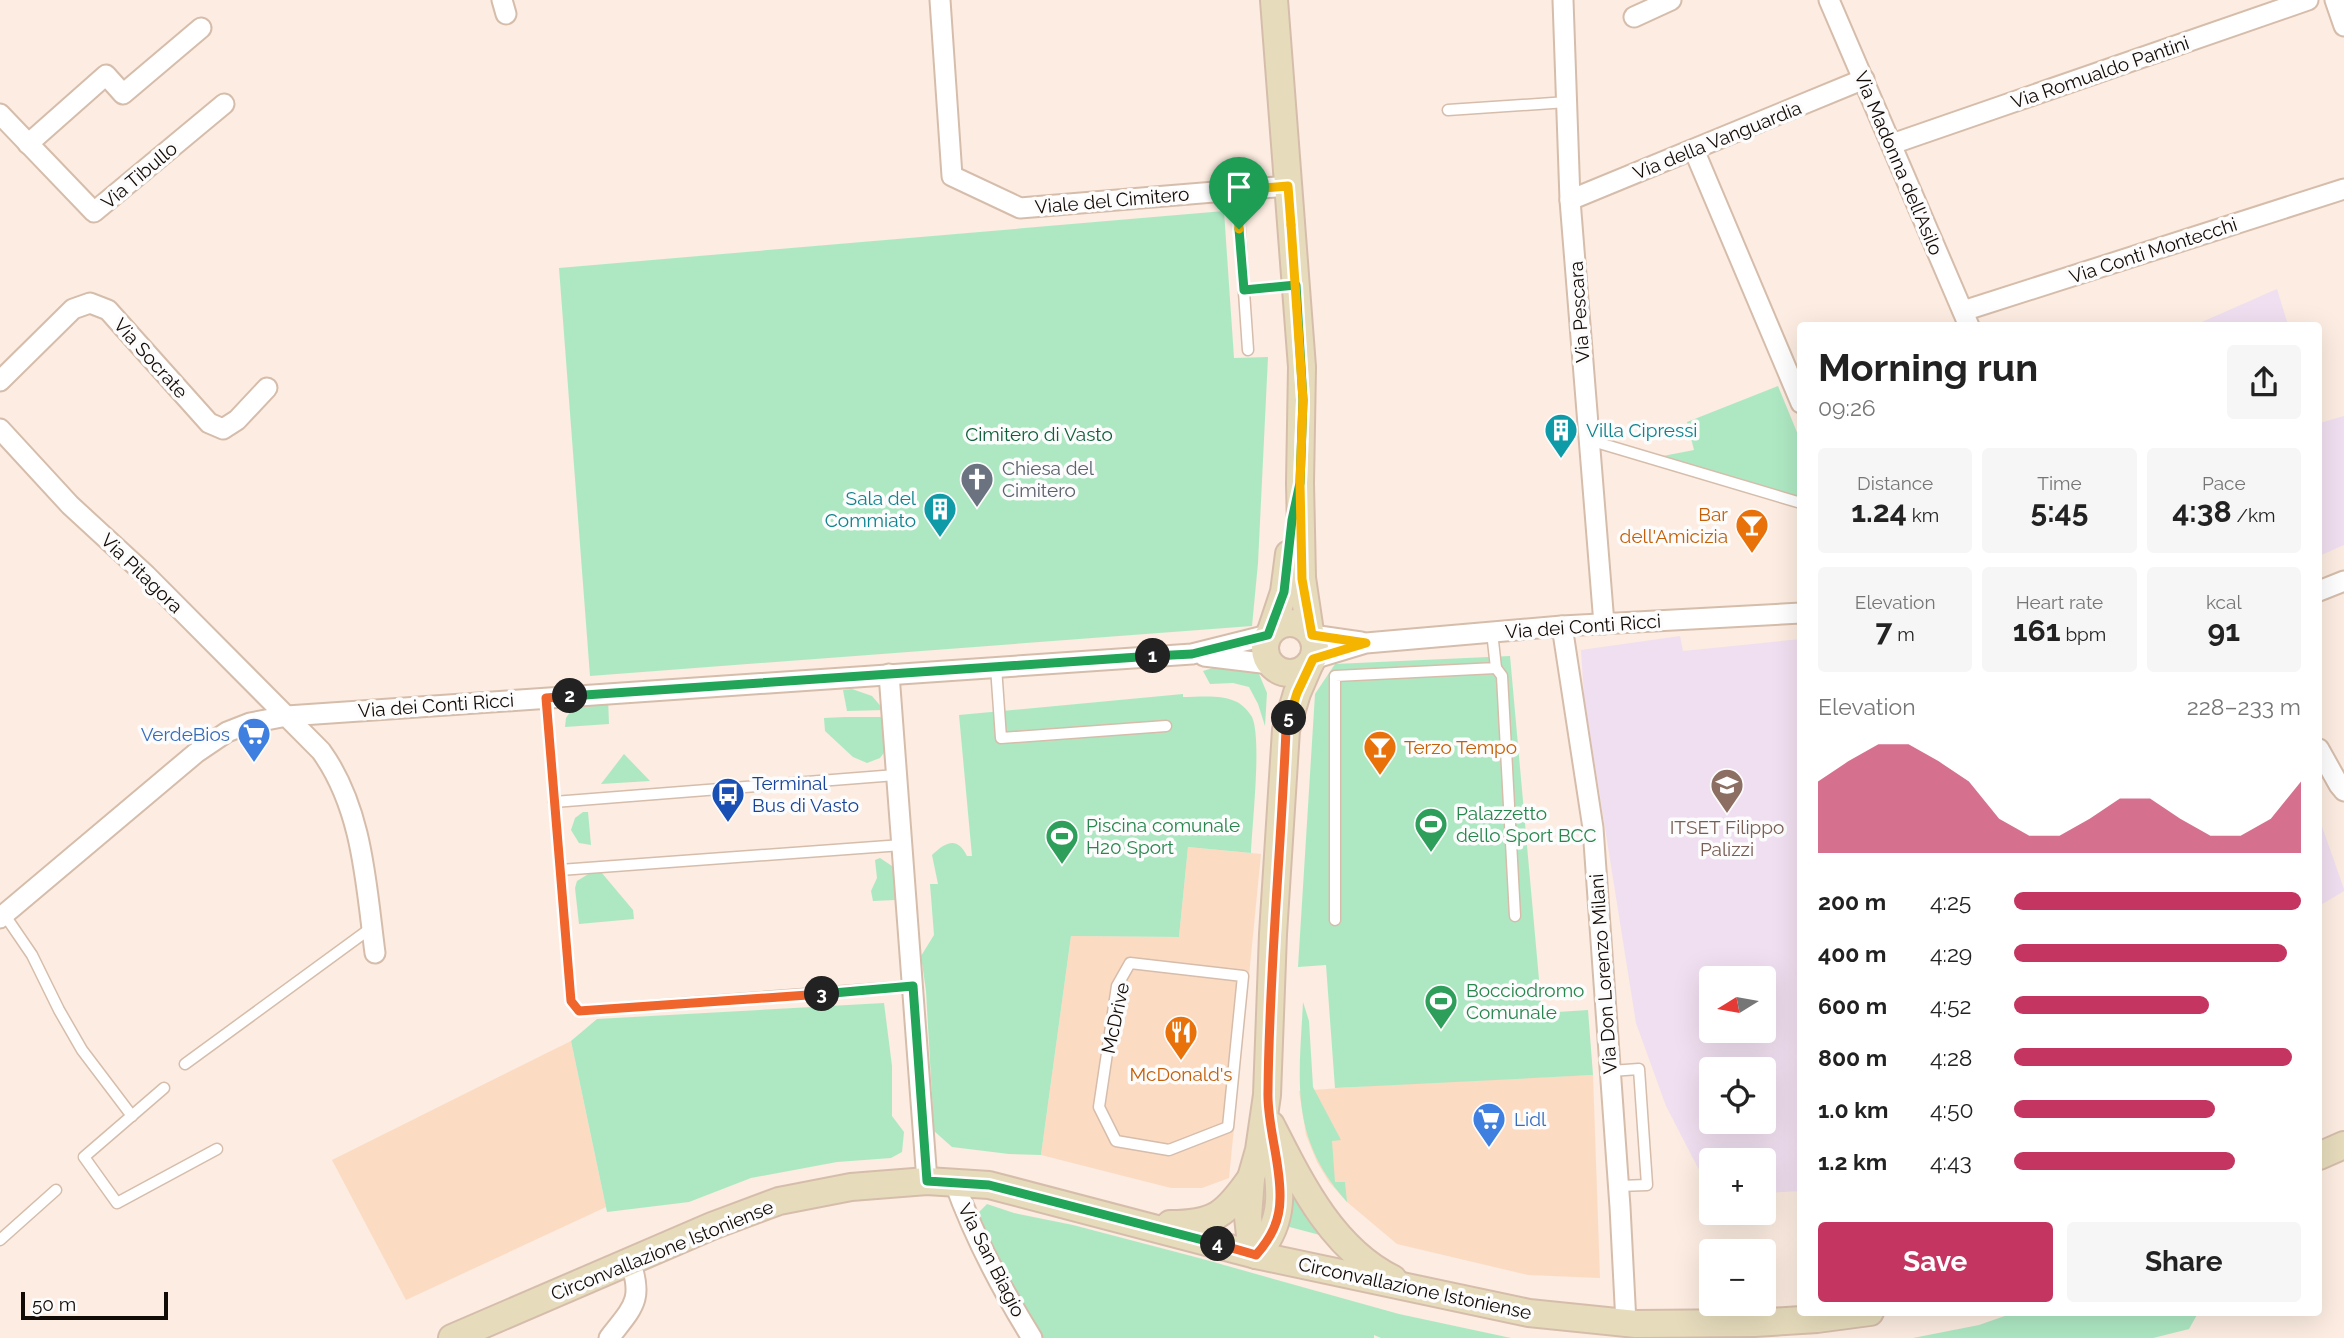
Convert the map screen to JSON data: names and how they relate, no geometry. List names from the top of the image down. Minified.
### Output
{"streets":{"main road":["Circonvallazione Istoniense"],"street":["Via Romualdo Pantini","Via della Vanguardia","Via Madonna dell'Asilo","Via Tibullo","Viale del Cimitero","Via Conti Montecchi","Via Pescara","Via Socrate","Via Pitagora","Via dei Conti Ricci","Via Don Lorenzo Milani","Via San Biagio"],"lane":["McDrive"]},"crossings":[["Via Romualdo Pantini","Via Madonna dell'Asilo"],["Via della Vanguardia","Via Madonna dell'Asilo"],["Via della Vanguardia","Via Pescara"],["Via Madonna dell'Asilo","Via Conti Montecchi"],["Via Pescara","Via dei Conti Ricci"],["Via Pitagora","Via dei Conti Ricci"],["Via dei Conti Ricci","Via Don Lorenzo Milani"],["Via Don Lorenzo Milani","Circonvallazione Istoniense"],["Circonvallazione Istoniense","Via San Biagio"]],"parks":["Cimitero di Vasto"],"places":{"building":["Villa Cipressi","Sala del Commiato"],"church":["Chiesa del Cimitero"],"bar":["Bar dell'Amicizia","Terzo Tempo"],"supermarket":["VerdeBios","Lidl"],"school or university":["ITSET Filippo Palizzi"],"bus stop":["Terminal Bus di Vasto"],"sports":["Palazzetto dello Sport BCC","Piscina comunale H20 Sport","Bocciodromo Comunale"],"restaurant":["McDonald's"]},"scale_bar":"50 m","north":"left","page":{"heading":["Morning run","09:26"],"stats":[["Distance","1.24 km"],["Time","5:45"],["Pace","4:38 /km"],["Elevation","7 m"],["Heart rate","161 bpm"],["kcal","91"]],"pins":["1","2","5","3","4"],"chart":["Elevation","228–233 m"],"list":[{"name":"200 m","note":"4:25"},{"name":"400 m","note":"4:29"},{"name":"600 m","note":"4:52"},{"name":"800 m","note":"4:28"},{"name":"1.0 km","note":"4:50"},{"name":"1.2 km","note":"4:43"}],"map_buttons":["+","−"],"buttons":["Save","Share"],"scale":"50 m"}}
